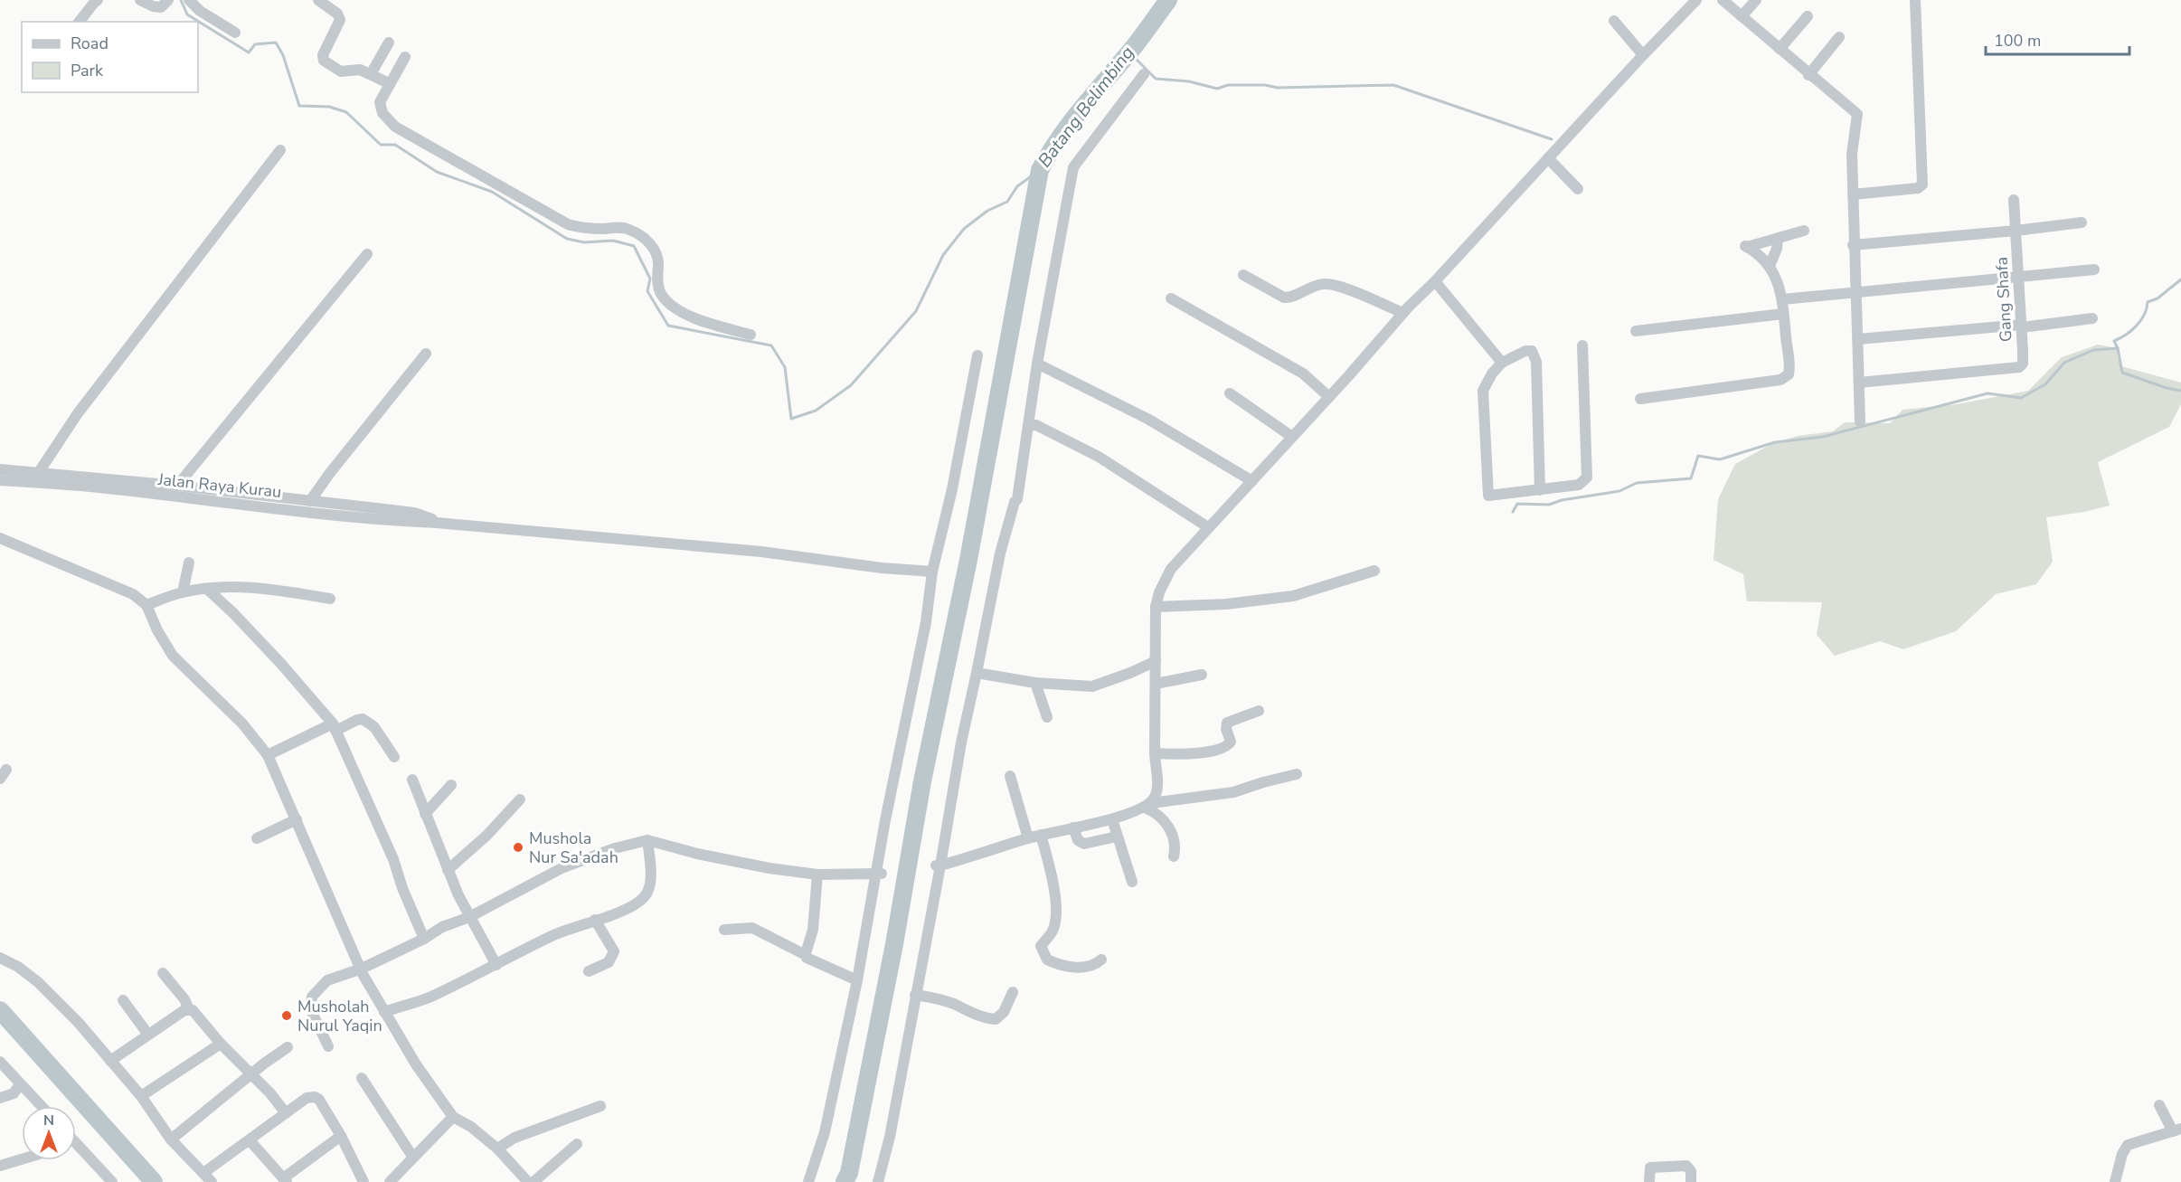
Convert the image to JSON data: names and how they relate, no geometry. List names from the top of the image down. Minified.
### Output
{"streets":{"street":["Gang Shafa","Jalan Raya Kurau"]},"water":["Batang Belimbing"],"places":["Mushola Nur Sa'adah","Musholah Nurul Yaqin"],"legend":["Road","Park"],"scale_bar":"100 m","north":"top"}
